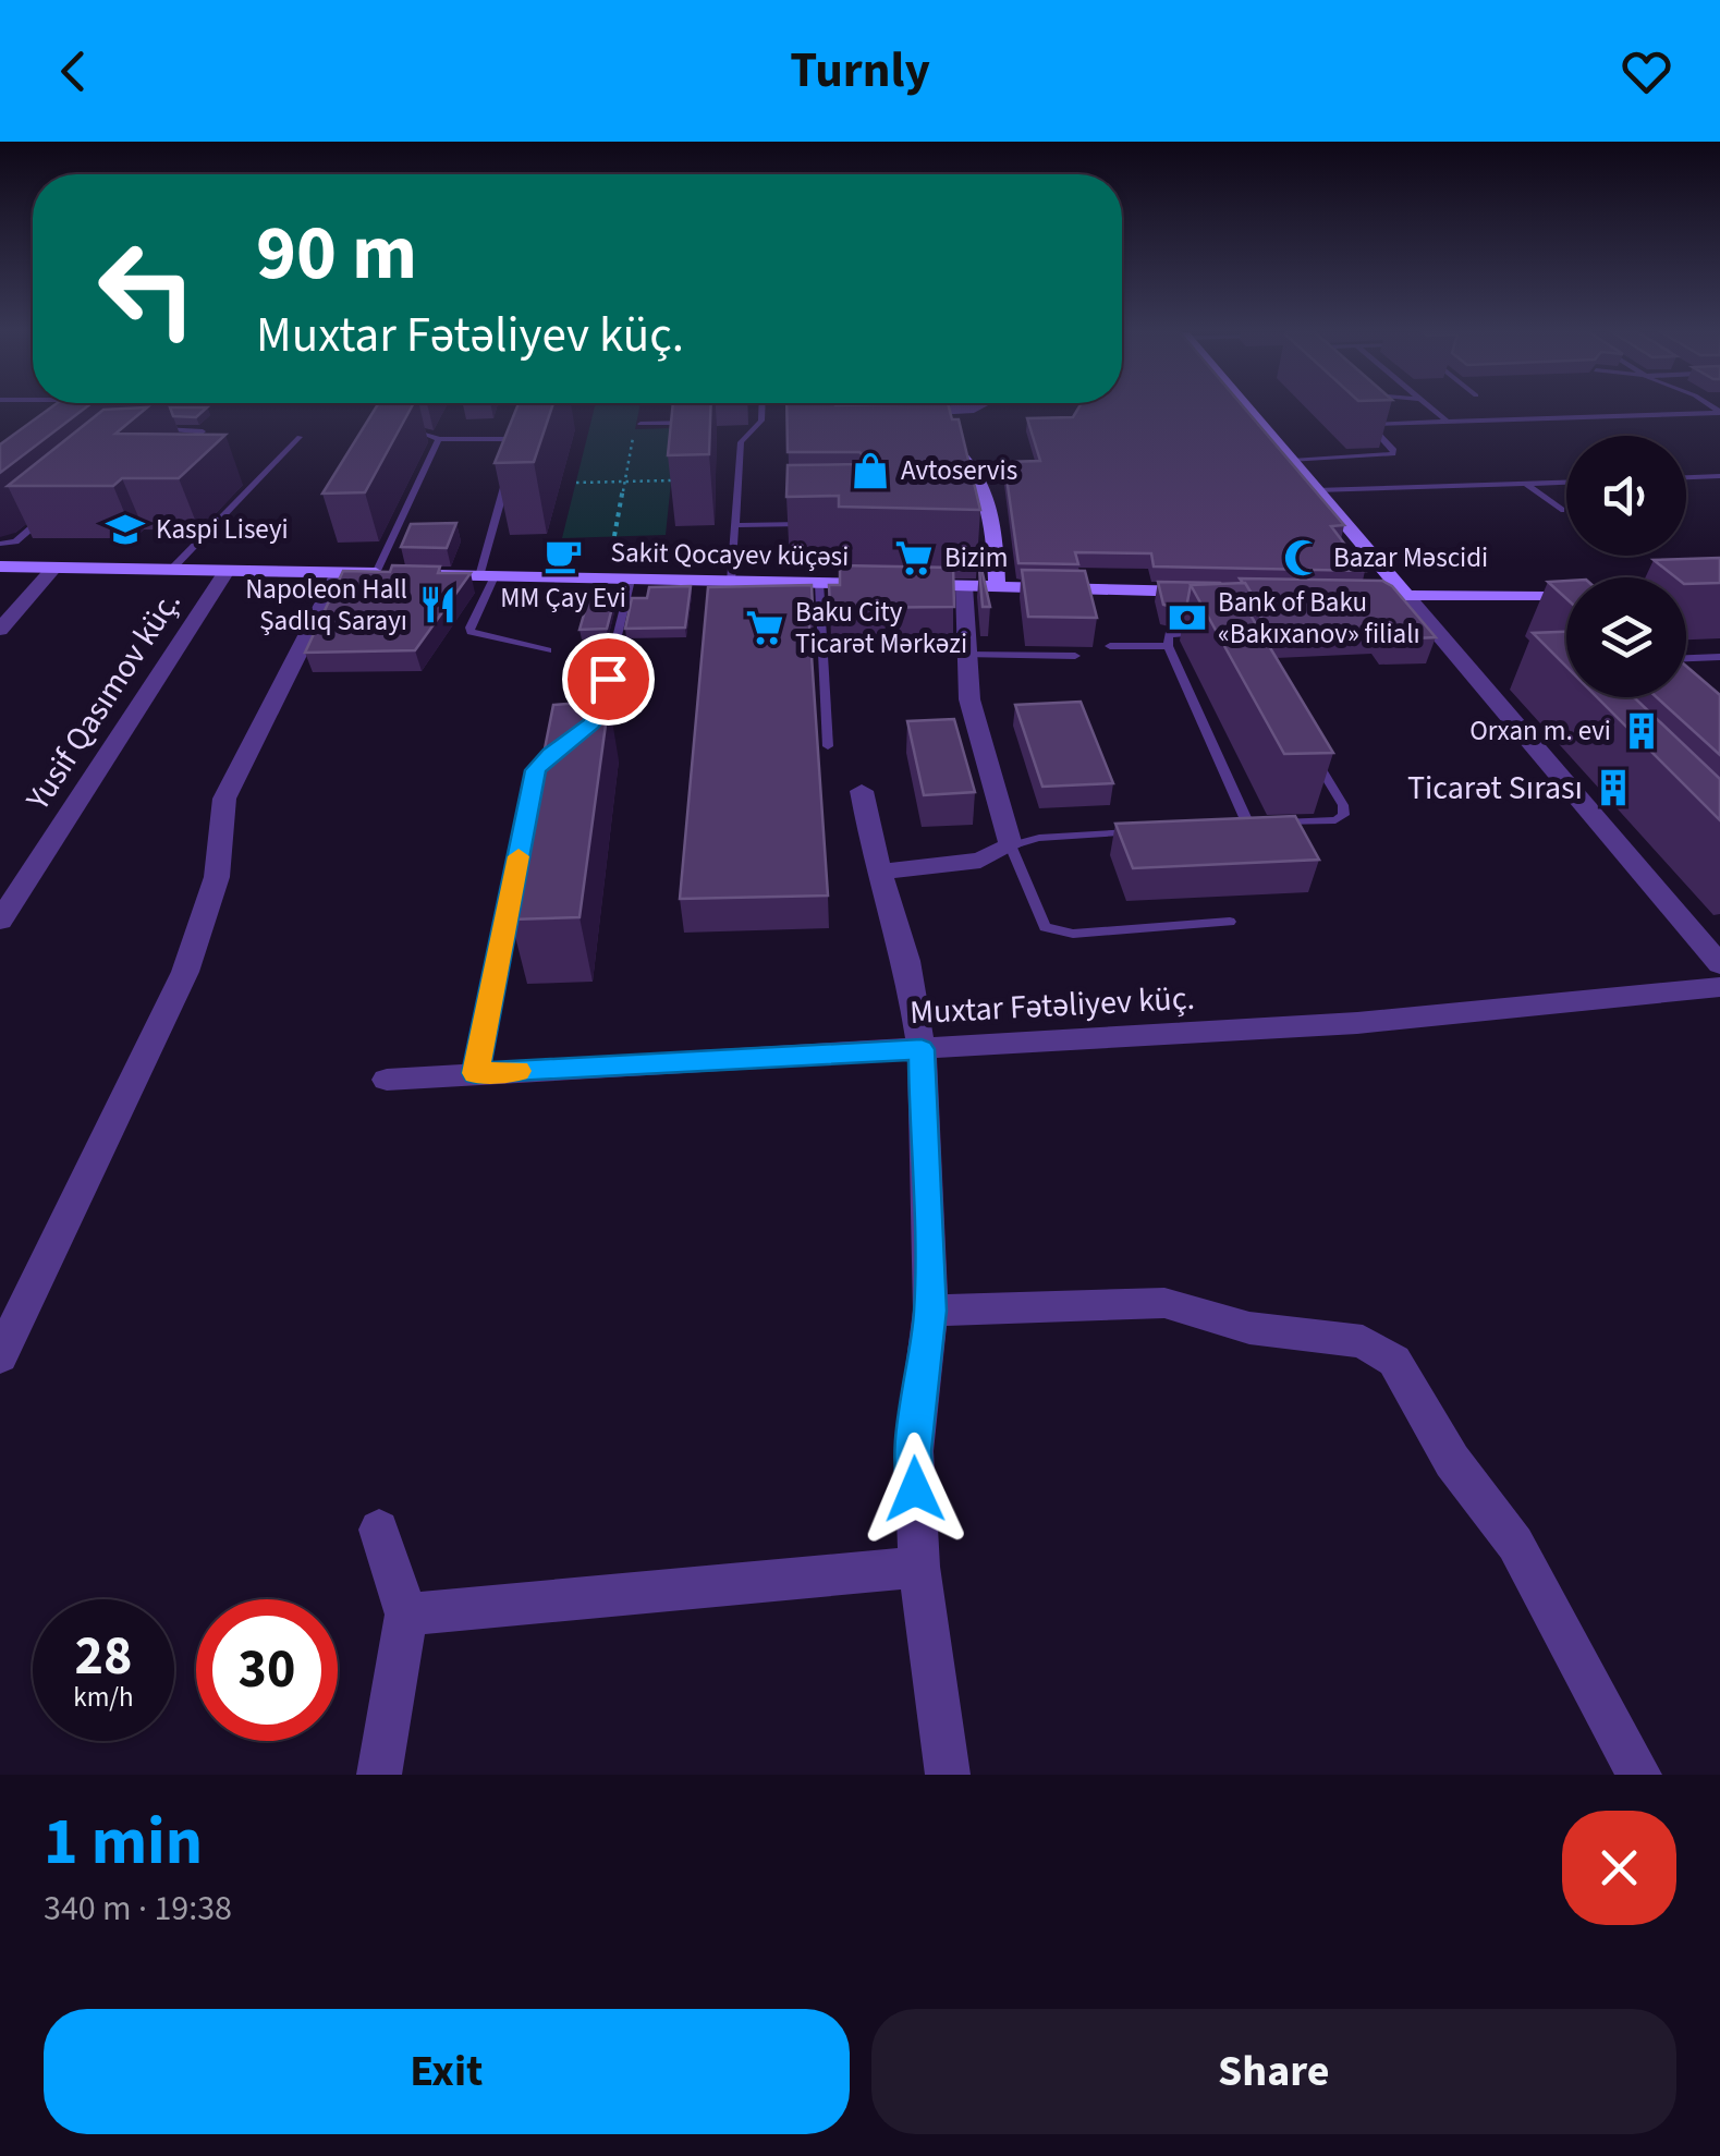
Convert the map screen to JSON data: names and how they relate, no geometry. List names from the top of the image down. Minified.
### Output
{"streets":{"street":["Sakit Qocayev küçəsi","Yusif Qasımov küç.","Muxtar Fətəliyev küç."]},"places":{"shop":["Avtoservis"],"school or university":["Kaspi Liseyi"],"cafe":["MM Çay Evi"],"supermarket":["Bizim","Baku City Ticarət Mərkəzi"],"mosque":["Bazar Məscidi"],"restaurant":["Napoleon Hall Şadlıq Sarayı"],"bank":["Bank of Baku «Bakıxanov» filialı"],"building":["Orxan m. evi","Ticarət Sırası"]},"page":{"header":"Turnly","turn":["90 m","Muxtar Fətəliyev küç."],"speed":"28 km/h","limit":"30","heading":["1 min","340 m · 19:38"],"buttons":["Exit","Share"]}}
